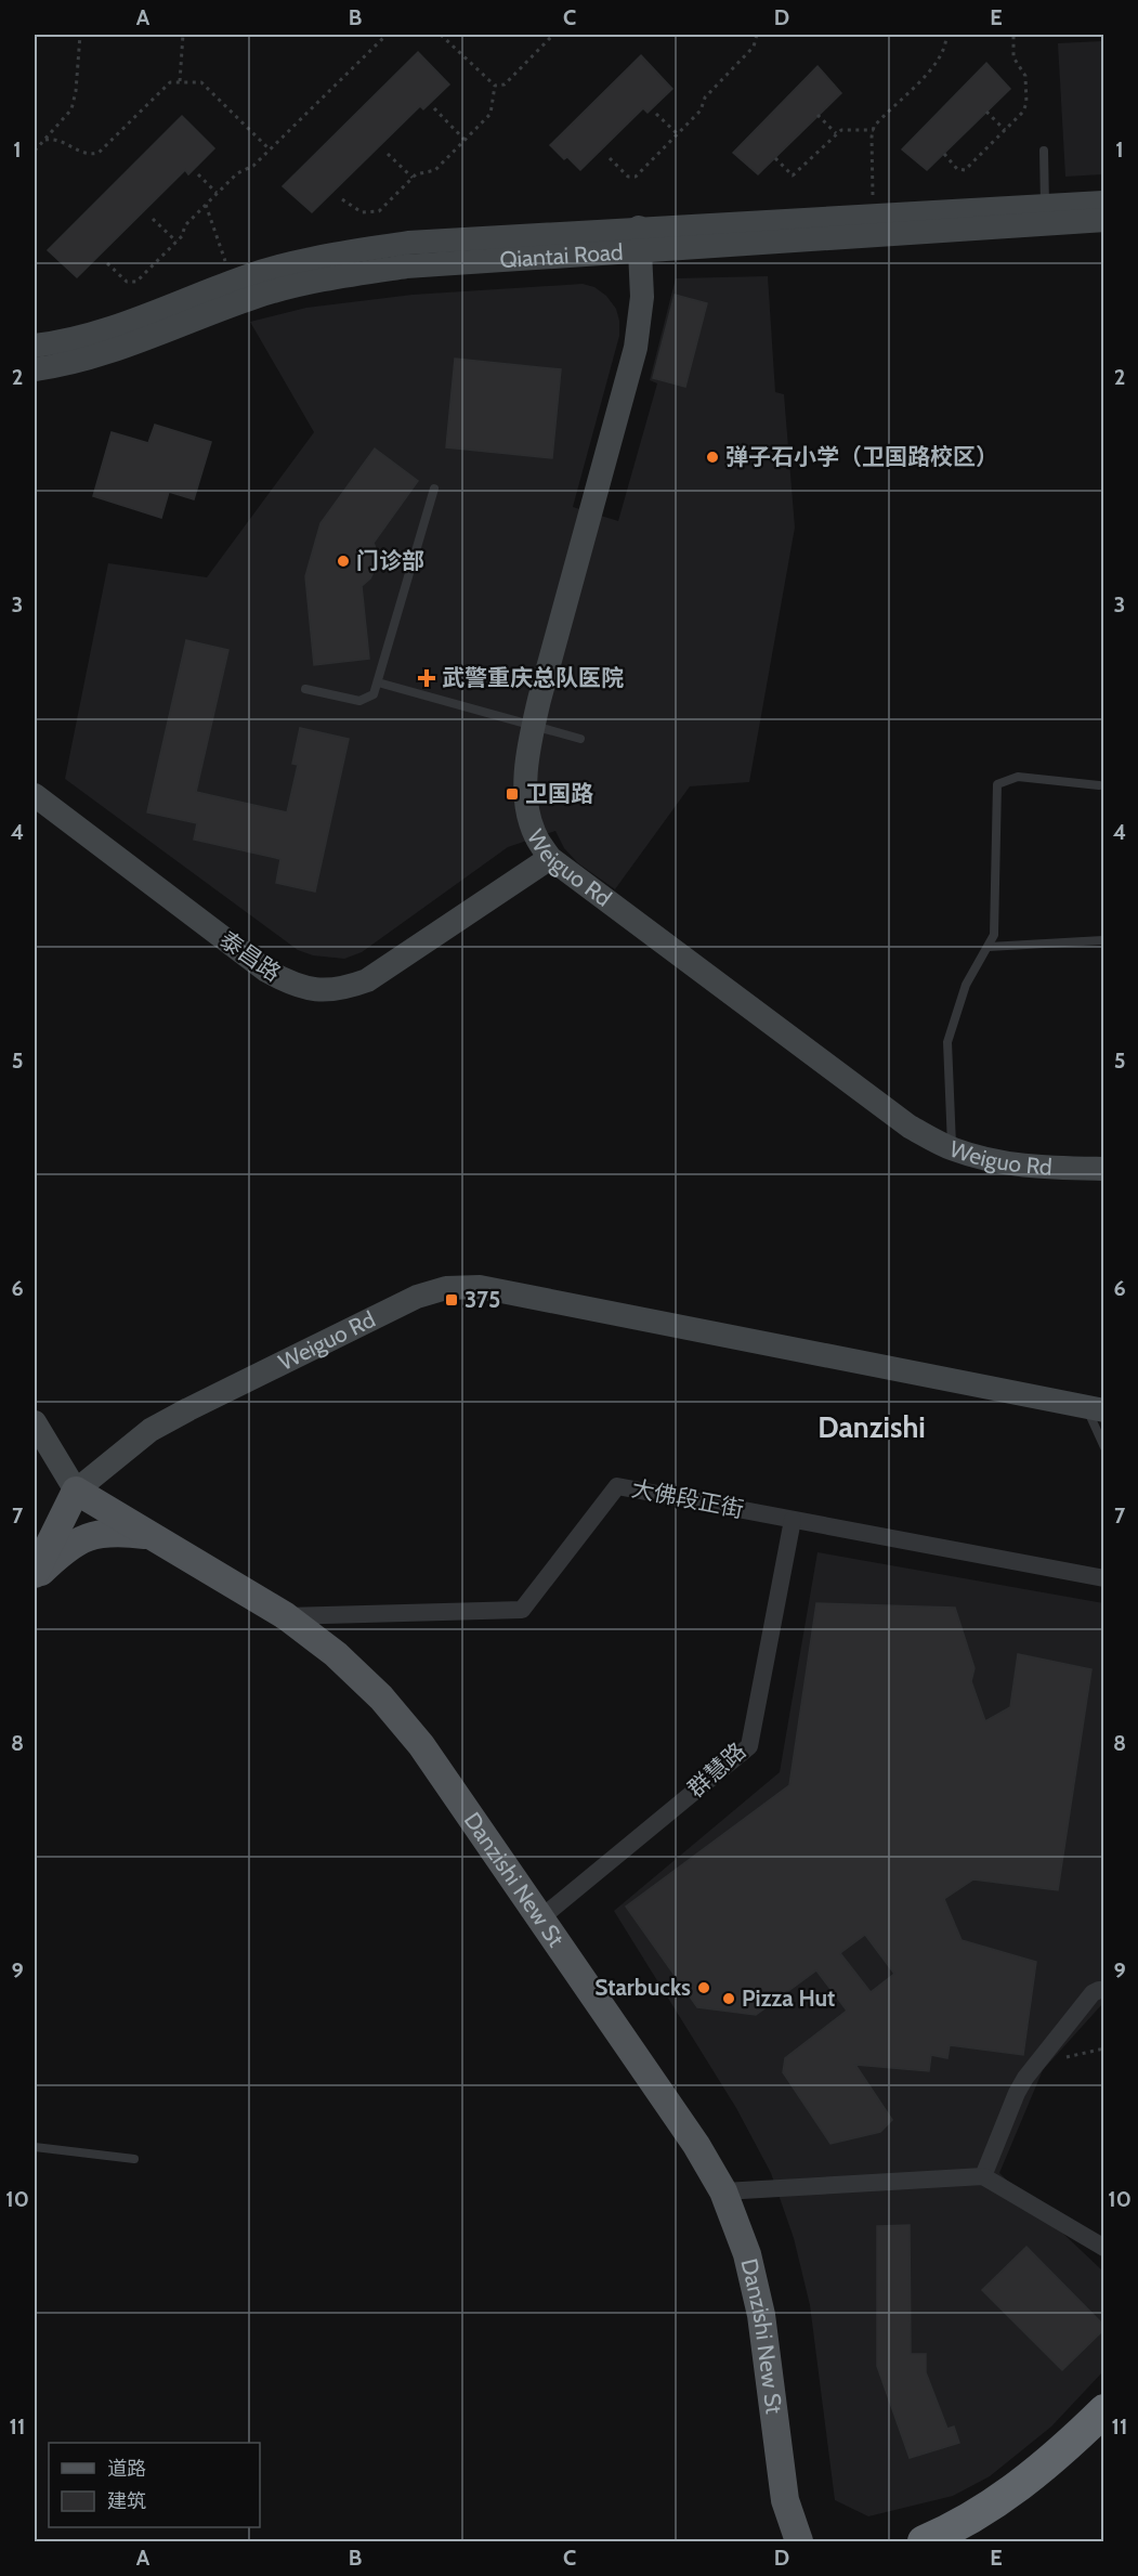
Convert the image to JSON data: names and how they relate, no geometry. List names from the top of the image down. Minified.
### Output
{"streets":{"main road":["Danzishi New St"],"street":["Qiantai Road","Weiguo Rd","泰昌路","大佛段正街","群慧路"]},"crossings":[["Qiantai Road","Weiguo Rd"],["Weiguo Rd","泰昌路"],["Weiguo Rd","Danzishi New St"],["大佛段正街","群慧路"],["大佛段正街","Danzishi New St"],["群慧路","Danzishi New St"]],"districts":["Danzishi"],"places":{"other":["弹子石小学（卫国路校区）","门诊部","Starbucks","Pizza Hut"],"health":["武警重庆总队医院"],"transit":["卫国路","375"]},"legend":["道路","建筑"],"grid":{"columns":["A","B","C","D","E"],"rows":["1","2","3","4","5","6","7","8","9","10","11"]}}
